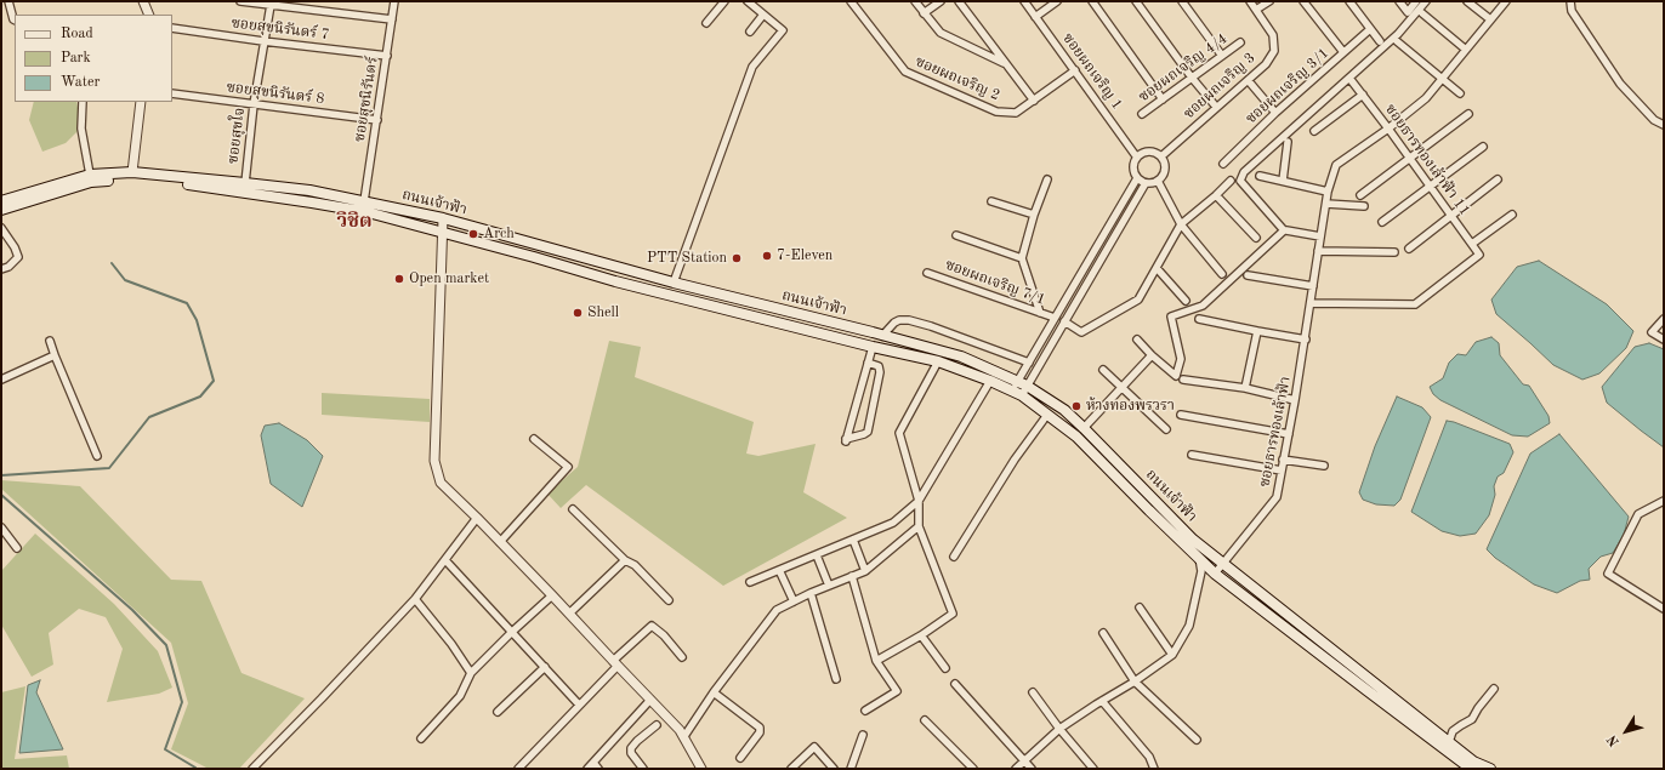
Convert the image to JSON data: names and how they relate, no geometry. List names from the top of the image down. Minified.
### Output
{"streets":{"main road":["ถนนเจ้าฟ้า"],"street":["ซอยสุขนิรันดร์ 7","ซอยผถเจริญ 4/4","ซอยผถเจริญ 1","ซอยผถเจริญ 2","ซอยผถเจริญ 3","ซอยผถเจริญ 3/1","ซอยสุขนิรันดร์ 8","ซอยสุขนิรันดร์","ซอยสุขใจ","ซอยธารทองเล้าฟ้า 11","ซอยผถเจริญ 7/1","ซอยธารทองเล้าฟ้า"]},"crossings":[["ซอยสุขนิรันดร์ 7","ซอยสุขนิรันดร์"],["ซอยสุขนิรันดร์ 7","ซอยสุขใจ"],["ซอยผถเจริญ 1","ซอยผถเจริญ 2"],["ซอยผถเจริญ 1","ซอยผถเจริญ 3"],["ซอยสุขนิรันดร์ 8","ซอยสุขนิรันดร์"],["ซอยสุขนิรันดร์ 8","ซอยสุขใจ"],["ซอยสุขนิรันดร์","ถนนเจ้าฟ้า"],["ซอยสุขใจ","ถนนเจ้าฟ้า"],["ซอยธารทองเล้าฟ้า 11","ซอยธารทองเล้าฟ้า"],["ถนนเจ้าฟ้า","ซอยธารทองเล้าฟ้า"]],"districts":["วิชิต"],"places":["Arch","7-Eleven","PTT Station","Open market","Shell","ห้างทองพรวรา"],"legend":["Road","Park","Water"],"north":"bottom left"}
